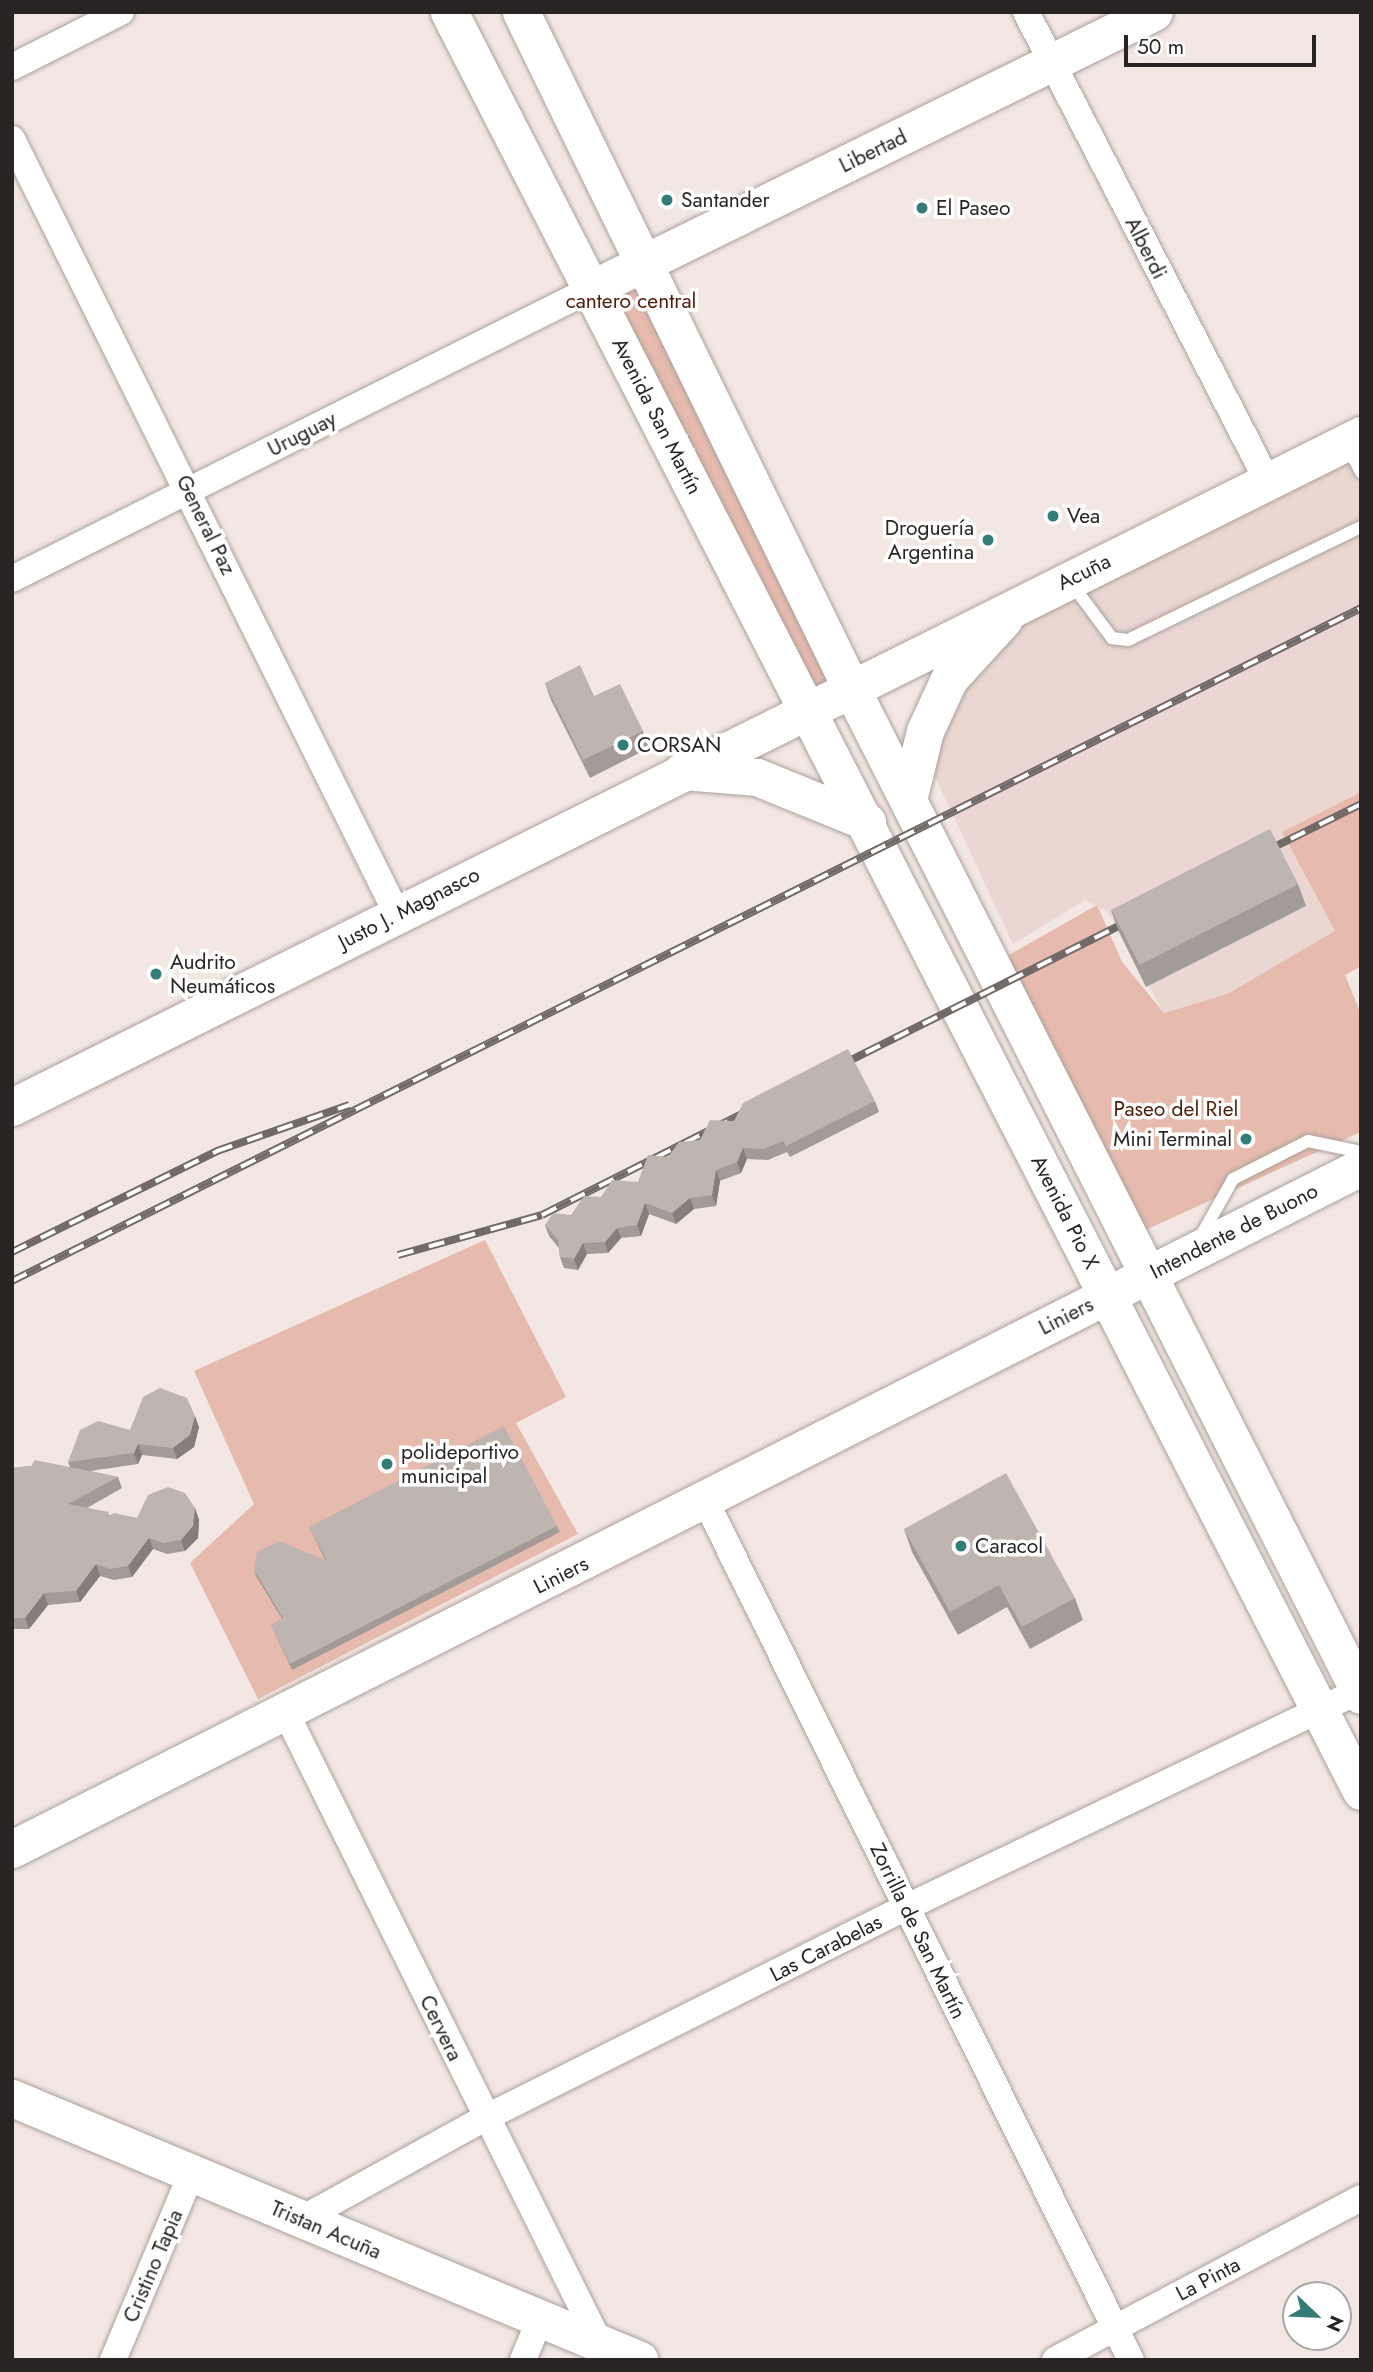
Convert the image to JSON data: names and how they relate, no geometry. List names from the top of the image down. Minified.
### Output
{"streets":{"main road":["Libertad","Avenida San Martín","Acuña","Justo J. Magnasco","Avenida Pio X","Intendente de Buono","Liniers","Tristan Acuña"],"street":["Alberdi","Uruguay","General Paz","Zorrilla de San Martín","Las Carabelas","Cervera","Cristino Tapia","La Pinta"]},"crossings":[["Libertad","Alberdi"],["Libertad","Avenida San Martín"],["Libertad","Uruguay"],["Alberdi","Acuña"],["Avenida San Martín","Uruguay"],["Avenida San Martín","Acuña"],["Avenida San Martín","Justo J. Magnasco"],["Avenida San Martín","Avenida Pio X"],["Uruguay","General Paz"],["General Paz","Justo J. Magnasco"],["Acuña","Justo J. Magnasco"],["Acuña","Avenida Pio X"],["Justo J. Magnasco","Avenida Pio X"],["Avenida Pio X","Intendente de Buono"],["Avenida Pio X","Liniers"],["Avenida Pio X","Las Carabelas"],["Intendente de Buono","Liniers"],["Liniers","Zorrilla de San Martín"],["Liniers","Cervera"],["Zorrilla de San Martín","Las Carabelas"],["Zorrilla de San Martín","La Pinta"],["Las Carabelas","Cervera"],["Las Carabelas","Tristan Acuña"],["Cervera","Tristan Acuña"],["Tristan Acuña","Cristino Tapia"]],"parks":["cantero central","Paseo del Riel"],"places":["Santander","El Paseo","Vea","Droguería Argentina","CORSAN","Audrito Neumáticos","Mini Terminal","polideportivo municipal","Caracol"],"scale_bar":"50 m","north":"bottom right"}
